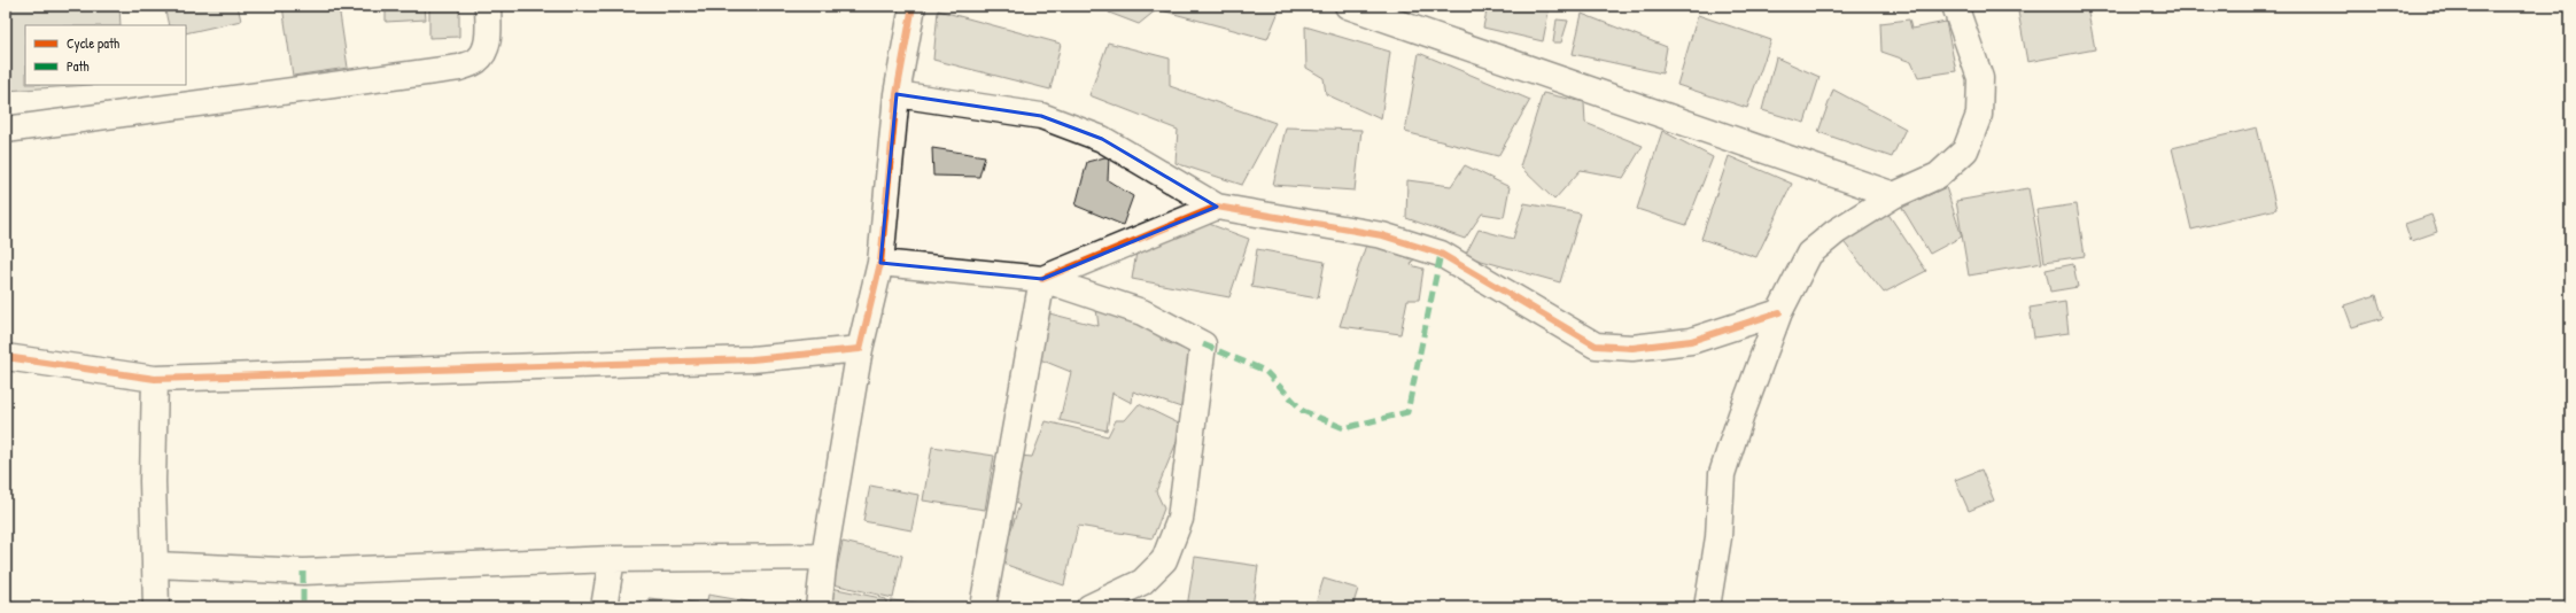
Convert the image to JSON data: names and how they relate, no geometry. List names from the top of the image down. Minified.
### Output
{"legend":["Cycle path","Path"]}
